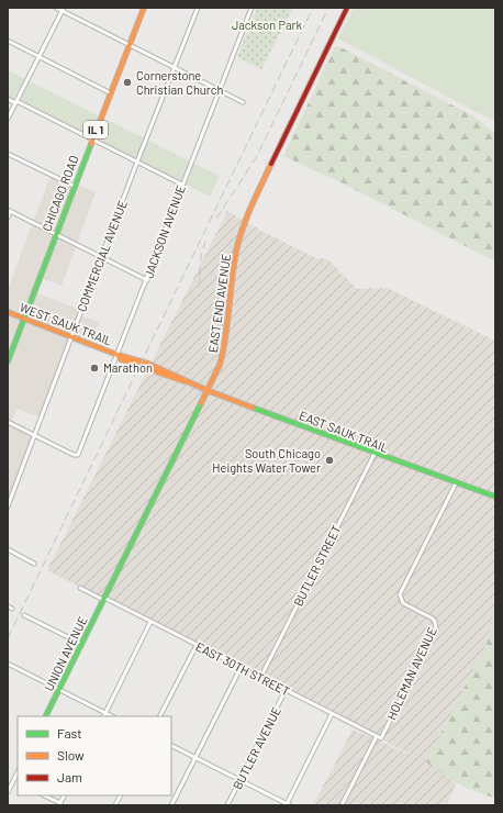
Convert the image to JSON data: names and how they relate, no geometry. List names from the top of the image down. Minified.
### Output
{"streets":{"main road":["IL 1","CHICAGO ROAD","EAST END AVENUE","WEST SAUK TRAIL","EAST SAUK TRAIL","UNION AVENUE"],"street":["JACKSON AVENUE","COMMERCIAL AVENUE","BUTLER STREET","EAST 30TH STREET","HOLEMAN AVENUE","BUTLER AVENUE"]},"crossings":[["CHICAGO ROAD","WEST SAUK TRAIL"],["JACKSON AVENUE","COMMERCIAL AVENUE"],["JACKSON AVENUE","WEST SAUK TRAIL"],["COMMERCIAL AVENUE","WEST SAUK TRAIL"],["EAST END AVENUE","EAST SAUK TRAIL"],["EAST END AVENUE","UNION AVENUE"],["EAST END AVENUE","EAST 30TH STREET"],["WEST SAUK TRAIL","EAST SAUK TRAIL"],["EAST SAUK TRAIL","BUTLER STREET"],["EAST SAUK TRAIL","HOLEMAN AVENUE"],["BUTLER STREET","EAST 30TH STREET"],["UNION AVENUE","EAST 30TH STREET"],["EAST 30TH STREET","HOLEMAN AVENUE"],["EAST 30TH STREET","BUTLER AVENUE"]],"parks":["Jackson Park"],"places":["Cornerstone Christian Church","Marathon","South Chicago Heights Water Tower"],"legend":["Fast","Slow","Jam"]}
